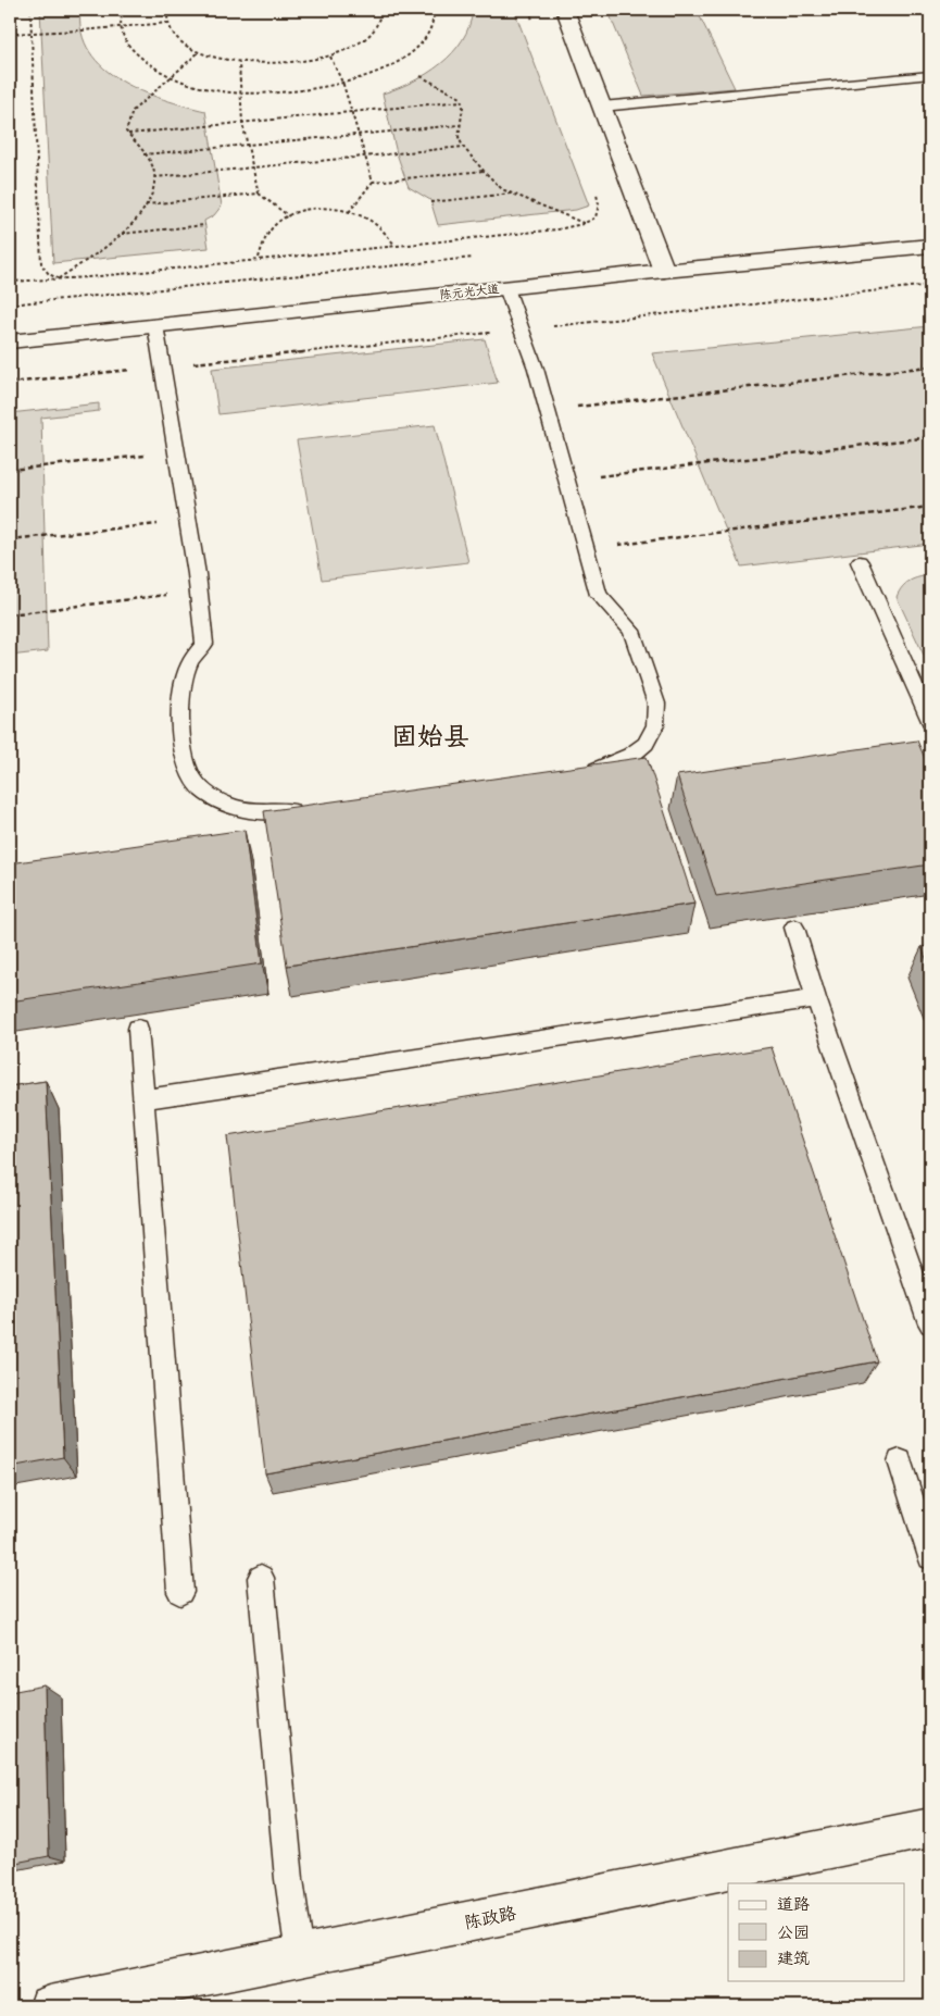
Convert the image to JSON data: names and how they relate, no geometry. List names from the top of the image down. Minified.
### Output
{"streets":{"street":["陈元光大道","陈政路"]},"districts":["固始县"],"legend":["道路","公园","建筑"]}
